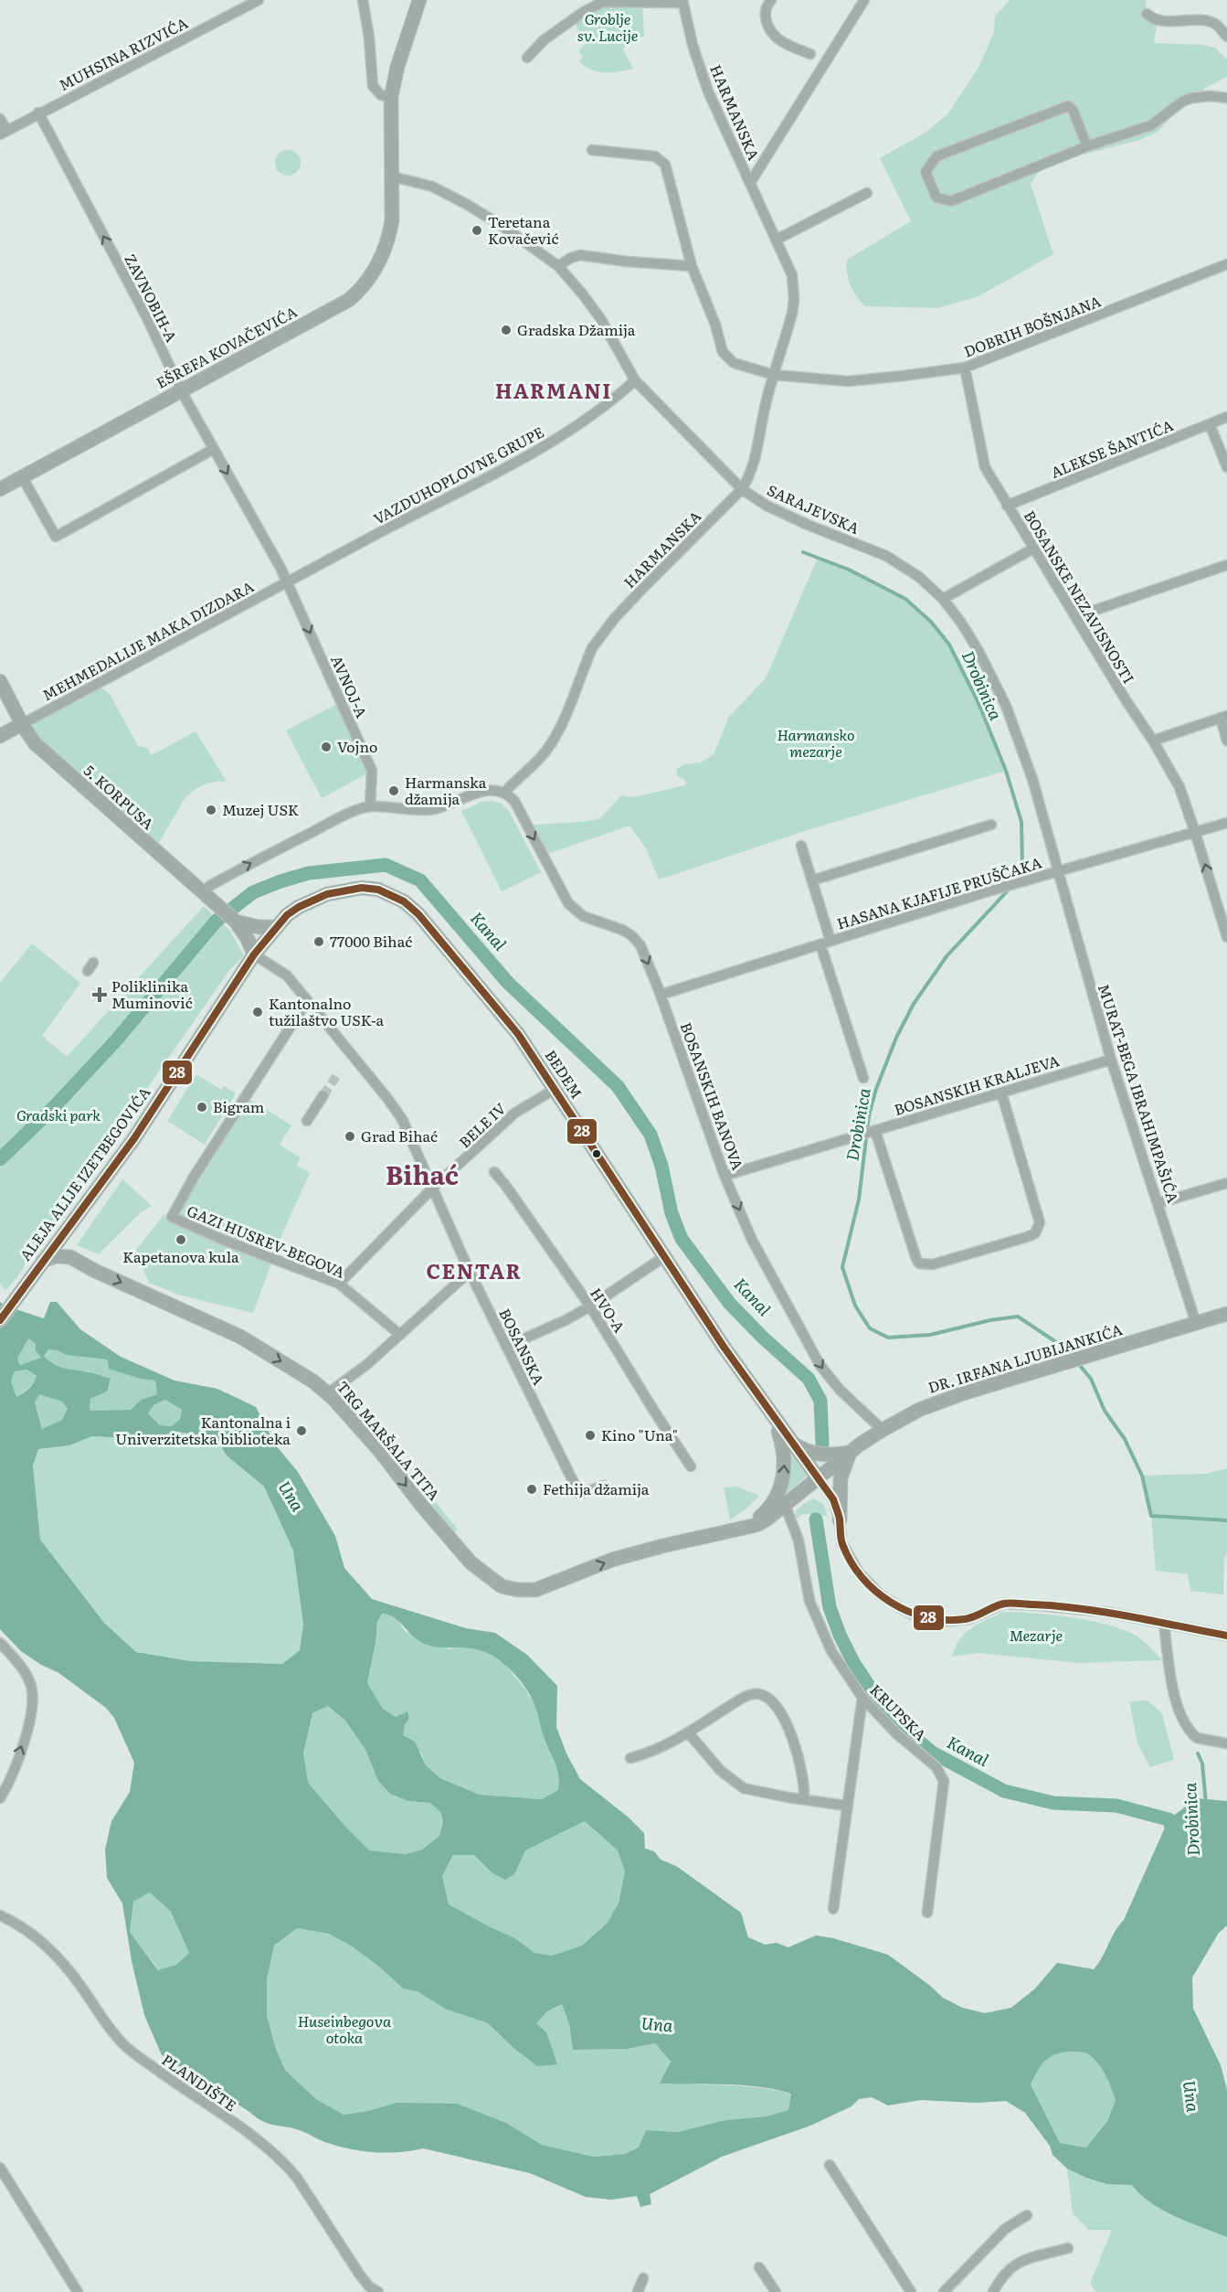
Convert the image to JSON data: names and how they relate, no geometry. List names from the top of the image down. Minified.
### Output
{"streets":{"main road":["EŠREFA KOVAČEVIĆA","5. KORPUSA","BEDEM","ALEJA ALIJE IZETBEGOVIĆA","DR. IRFANA LJUBIJANKIĆA","TRG MARŠALA TITA"],"street":["MUHSINA RIZVIĆA","HARMANSKA","ZAVNOBIH-A","DOBRIH BOŠNJANA","ALEKSE ŠANTIĆA","VAZDUHOPLOVNE GRUPE","SARAJEVSKA","BOSANSKE NEZAVISNOSTI","MEHMEDALIJE MAKA DIZDARA","AVNOJ-A","HASANA KJAFIJE PRUŠČAKA","BOSANSKIH KRALJEVA","MURAT-BEGA IBRAHIMPAŠIĆA","BOSANSKIH BANOVA","BELE IV","GAZI HUSREV-BEGOVA","HVO-A","BOSANSKA","KRUPSKA","PLANDIŠTE"]},"crossings":[["MUHSINA RIZVIĆA","ZAVNOBIH-A"],["HARMANSKA","DOBRIH BOŠNJANA"],["HARMANSKA","SARAJEVSKA"],["HARMANSKA","BOSANSKIH BANOVA"],["ZAVNOBIH-A","EŠREFA KOVAČEVIĆA"],["ZAVNOBIH-A","VAZDUHOPLOVNE GRUPE"],["ZAVNOBIH-A","MEHMEDALIJE MAKA DIZDARA"],["ZAVNOBIH-A","AVNOJ-A"],["DOBRIH BOŠNJANA","BOSANSKE NEZAVISNOSTI"],["EŠREFA KOVAČEVIĆA","SARAJEVSKA"],["ALEKSE ŠANTIĆA","BOSANSKE NEZAVISNOSTI"],["VAZDUHOPLOVNE GRUPE","SARAJEVSKA"],["VAZDUHOPLOVNE GRUPE","MEHMEDALIJE MAKA DIZDARA"],["VAZDUHOPLOVNE GRUPE","AVNOJ-A"],["SARAJEVSKA","HASANA KJAFIJE PRUŠČAKA"],["SARAJEVSKA","MURAT-BEGA IBRAHIMPAŠIĆA"],["BOSANSKE NEZAVISNOSTI","HASANA KJAFIJE PRUŠČAKA"],["MEHMEDALIJE MAKA DIZDARA","AVNOJ-A"],["MEHMEDALIJE MAKA DIZDARA","5. KORPUSA"],["5. KORPUSA","BEDEM"],["5. KORPUSA","ALEJA ALIJE IZETBEGOVIĆA"],["5. KORPUSA","BOSANSKA"],["HASANA KJAFIJE PRUŠČAKA","MURAT-BEGA IBRAHIMPAŠIĆA"],["HASANA KJAFIJE PRUŠČAKA","BOSANSKIH BANOVA"],["BEDEM","BELE IV"],["BEDEM","ALEJA ALIJE IZETBEGOVIĆA"],["BEDEM","BOSANSKA"],["BEDEM","DR. IRFANA LJUBIJANKIĆA"],["BOSANSKIH KRALJEVA","MURAT-BEGA IBRAHIMPAŠIĆA"],["BOSANSKIH KRALJEVA","BOSANSKIH BANOVA"],["MURAT-BEGA IBRAHIMPAŠIĆA","DR. IRFANA LJUBIJANKIĆA"],["BOSANSKIH BANOVA","DR. IRFANA LJUBIJANKIĆA"],["BELE IV","GAZI HUSREV-BEGOVA"],["BELE IV","BOSANSKA"],["ALEJA ALIJE IZETBEGOVIĆA","BOSANSKA"],["GAZI HUSREV-BEGOVA","BOSANSKA"],["DR. IRFANA LJUBIJANKIĆA","TRG MARŠALA TITA"],["DR. IRFANA LJUBIJANKIĆA","KRUPSKA"]],"one_way":["AVNOJ-A","BOSANSKIH BANOVA","TRG MARŠALA TITA"],"districts":["HARMANI","Bihać","CENTAR"],"water":["Drobinica","Kanal","Una"],"parks":["Groblje sv. Lucije","Harmansko mezarje","Gradski park","Mezarje","Huseinbegova otoka"],"places":{"other":["Teretana Kovačević","Gradska Džamija","Vojno","Harmanska džamija","Muzej USK","77000 Bihać","Kantonalno tužilaštvo USK-a","Bigram","Grad Bihać","Kapetanova kula","Kantonalna i Univerzitetska biblioteka","Kino \"Una\"","Fethija džamija"],"health":["Poliklinika Muminović"]},"lines":["transit line 28"]}
